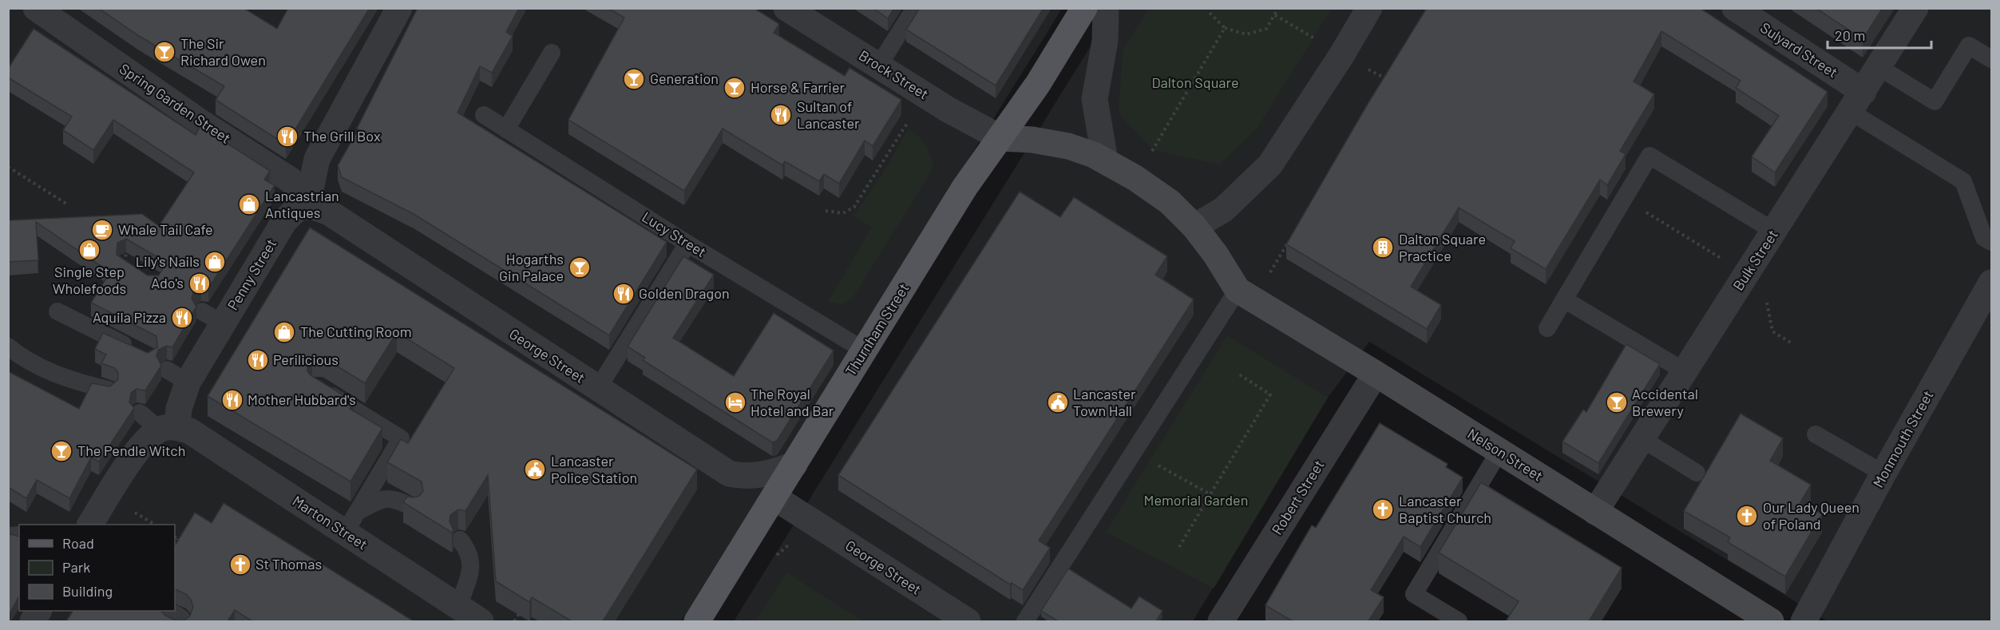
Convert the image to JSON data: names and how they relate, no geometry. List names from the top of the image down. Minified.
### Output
{"streets":{"main road":["Thurnham Street"],"street":["Sulyard Street","Brock Street","Spring Garden Street","Bulk Street","Penny Street","George Street","Monmouth Street","Nelson Street","Robert Street","Marton Street"],"lane":["Lucy Street"]},"crossings":[["Sulyard Street","Bulk Street"],["Brock Street","Thurnham Street"],["Spring Garden Street","Penny Street"],["Spring Garden Street","George Street"],["Lucy Street","Thurnham Street"],["Bulk Street","Nelson Street"],["Penny Street","George Street"],["Penny Street","Marton Street"],["Thurnham Street","George Street"],["Nelson Street","Robert Street"]],"parks":["Dalton Square","Memorial Garden"],"places":{"bar":["The Sir Richard Owen","Generation","Horse & Farrier","Hogarths Gin Palace","Accidental Brewery","The Pendle Witch"],"restaurant":["Sultan of Lancaster","The Grill Box","Ado's","Golden Dragon","Aquila Pizza","Perilicious","Mother Hubbard's"],"shop":["Lancastrian Antiques","Single Step Wholefoods","Lily's Nails","The Cutting Room"],"cafe":["Whale Tail Cafe"],"building":["Dalton Square Practice"],"hotel":["The Royal Hotel and Bar"],"public building":["Lancaster Town Hall","Lancaster Police Station"],"church":["Lancaster Baptist Church","Our Lady Queen of Poland","St Thomas"]},"legend":["Road","Park","Building"],"scale_bar":"20 m"}
